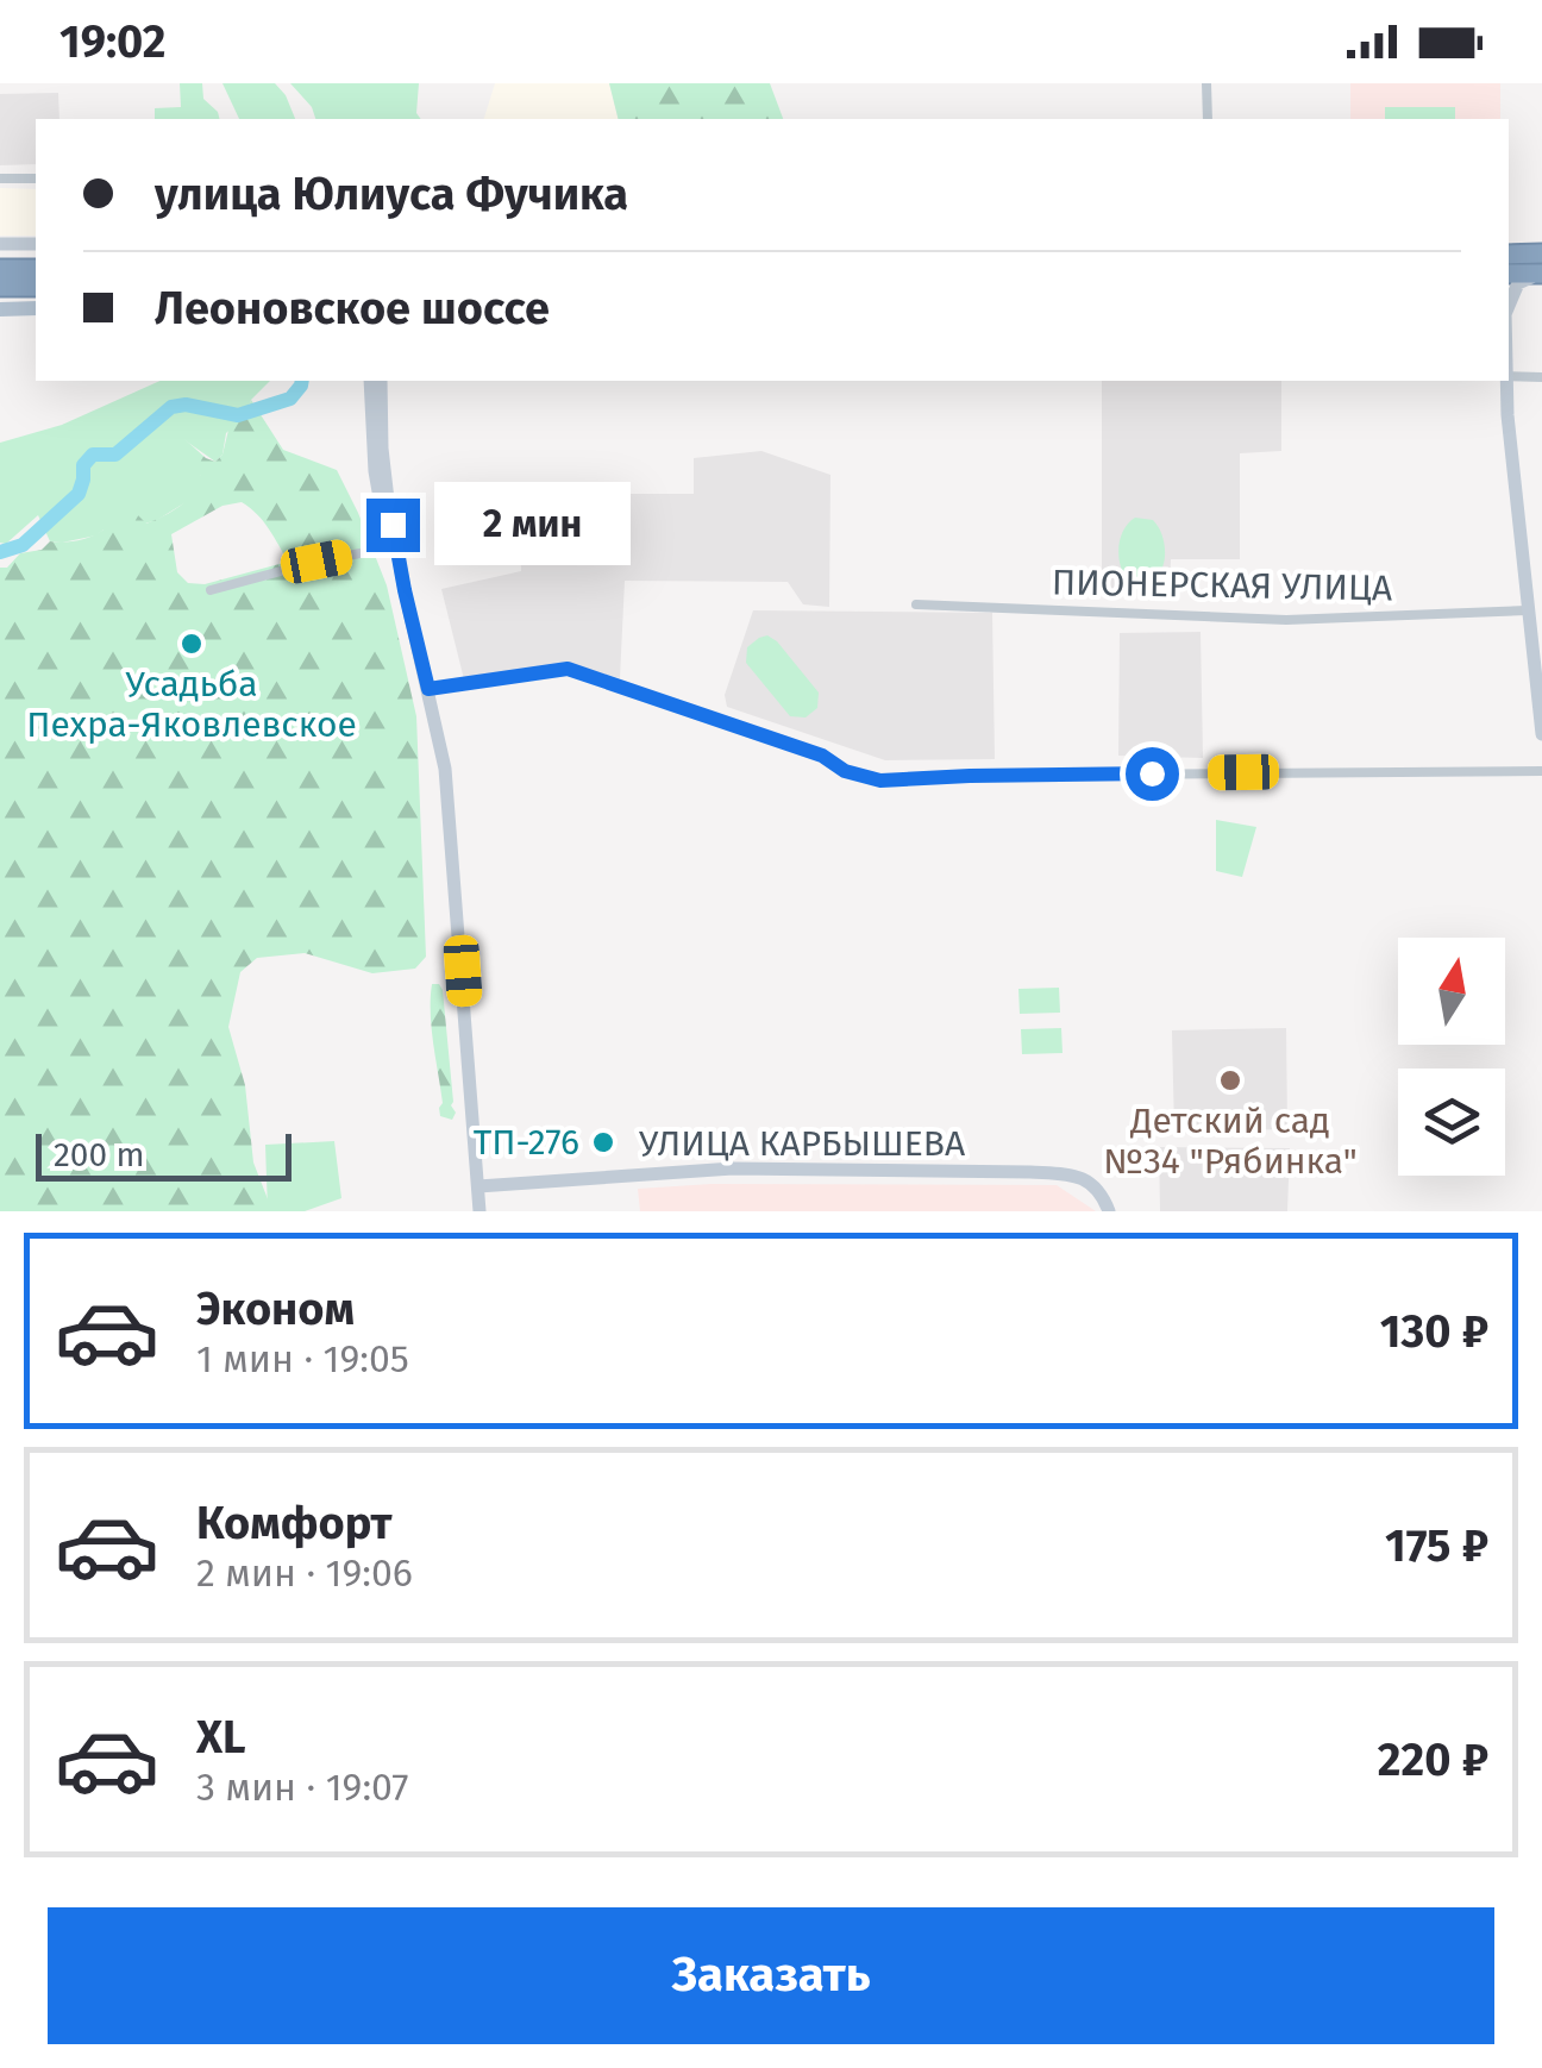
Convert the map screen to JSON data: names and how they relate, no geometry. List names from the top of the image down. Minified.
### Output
{"streets":{"street":["ПИОНЕРСКАЯ УЛИЦА","УЛИЦА КАРБЫШЕВА"]},"places":["Усадьба Пехра-Яковлевское","Детский сад №34 \"Рябинка\"","ТП-276"],"scale_bar":"200 m","north":"top","page":{"status":"19:02","banner":["улица Юлиуса Фучика","Леоновское шоссе"],"bubble":"2 мин","scale":"200 m","list":[{"name":"Эконом","note":"1 мин · 19:05","value":"130 ₽"},{"name":"Комфорт","note":"2 мин · 19:06","value":"175 ₽"},{"name":"XL","note":"3 мин · 19:07","value":"220 ₽"}],"buttons":"Заказать"}}
